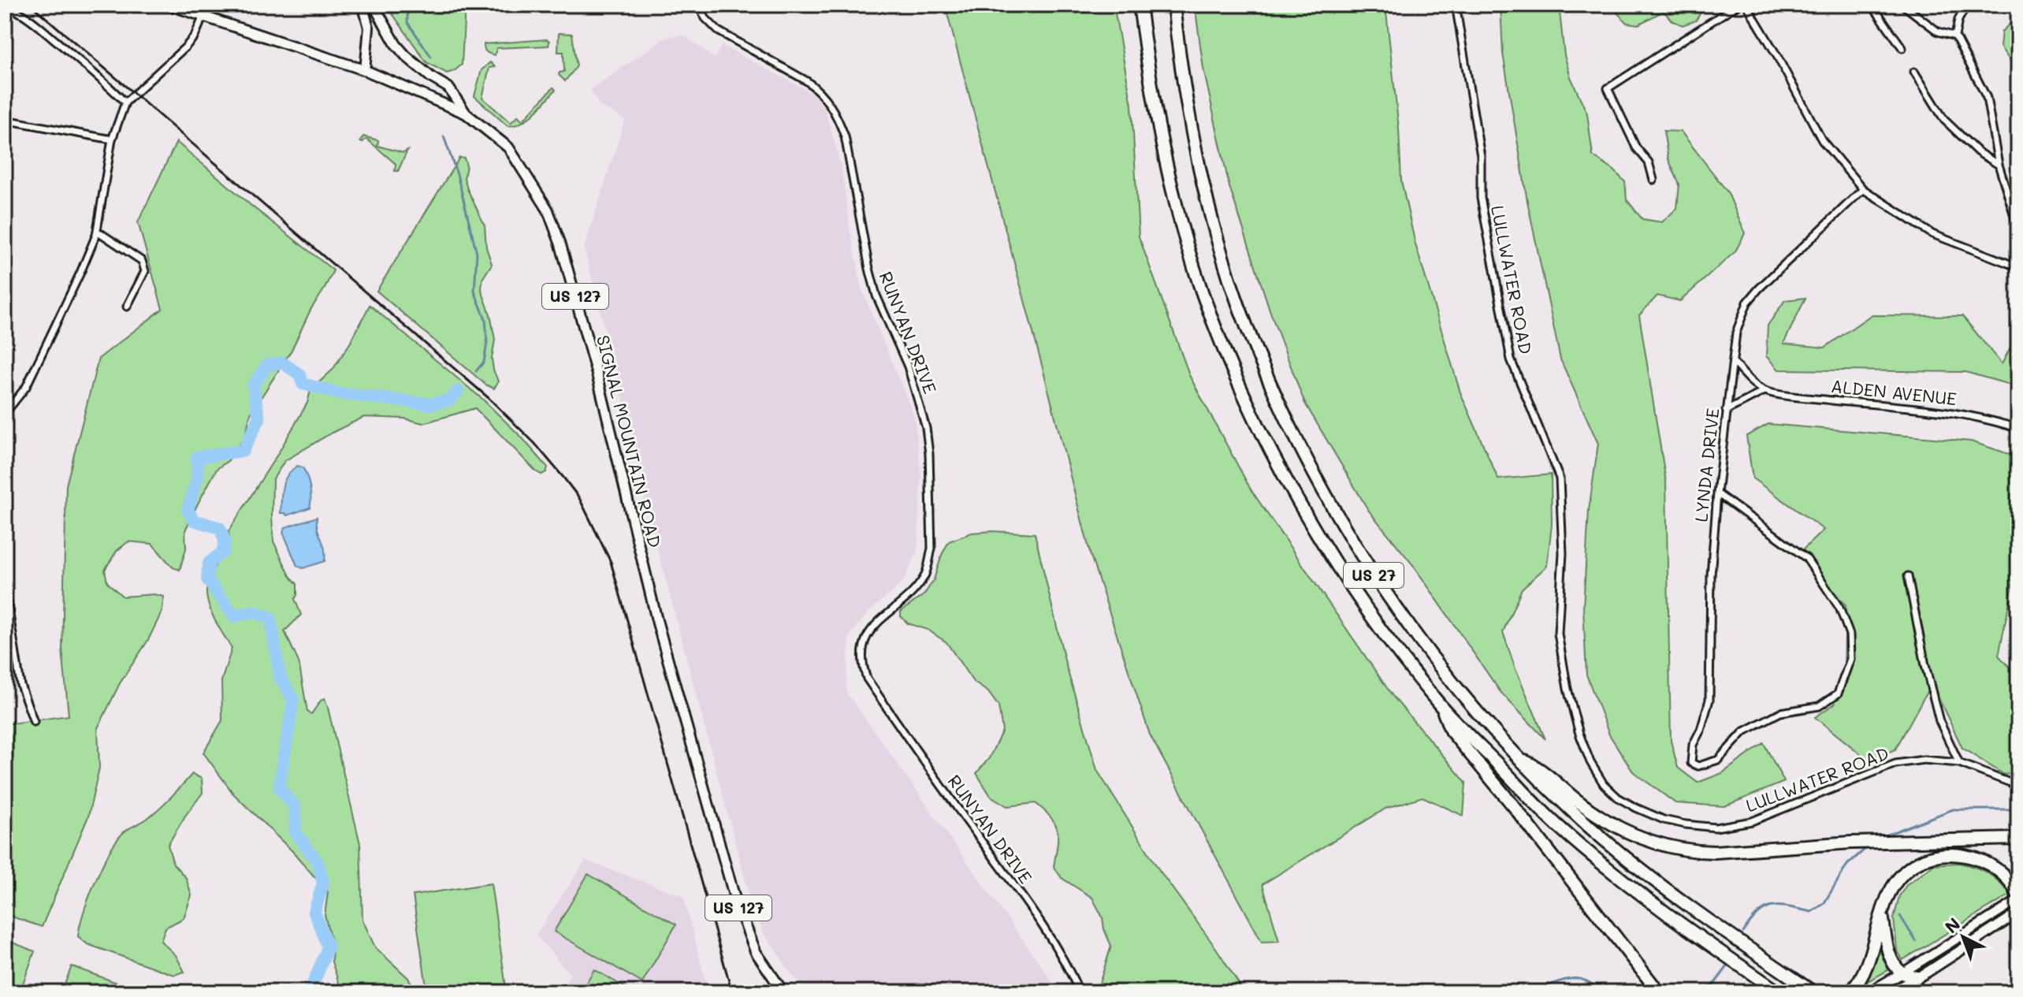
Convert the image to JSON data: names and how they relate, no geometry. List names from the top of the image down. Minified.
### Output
{"streets":{"highway":["US 27"],"main road":["US 127","SIGNAL MOUNTAIN ROAD"],"street":["LULLWATER ROAD","RUNYAN DRIVE","ALDEN AVENUE","LYNDA DRIVE"]},"north":"top left"}
